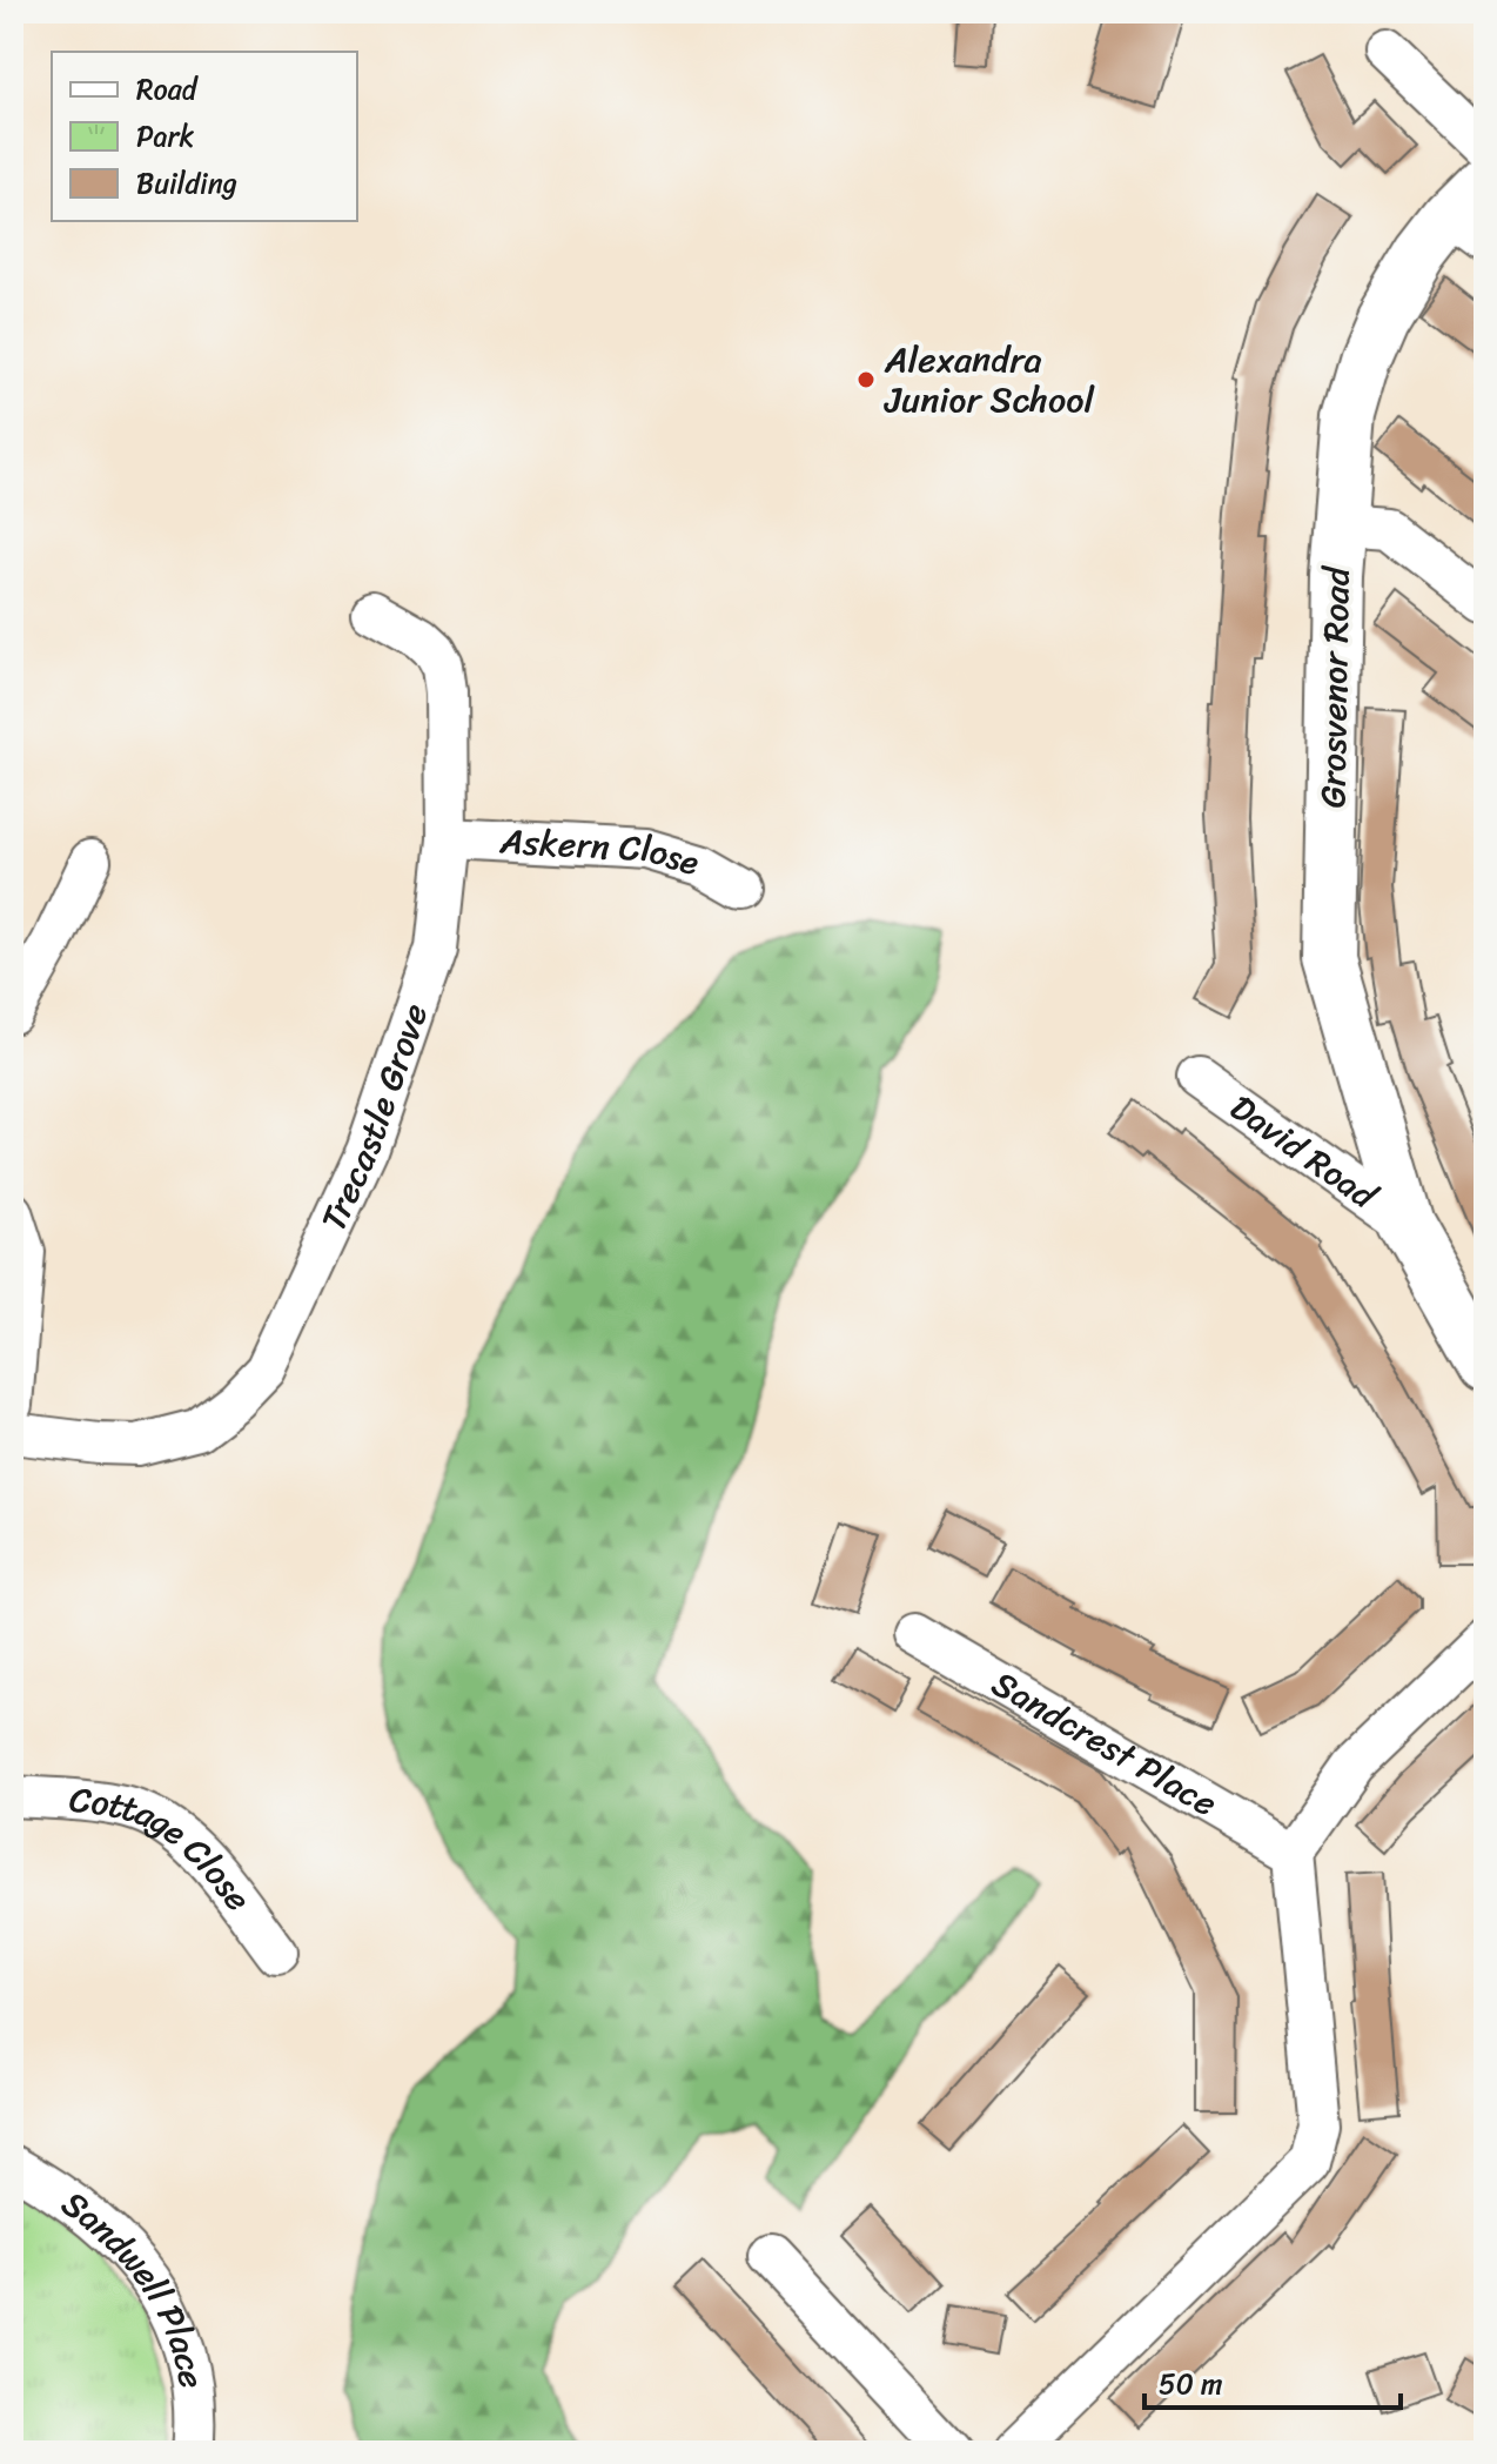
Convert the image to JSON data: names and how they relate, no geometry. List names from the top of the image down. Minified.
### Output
{"streets":{"street":["Grosvenor Road","Askern Close","Trecastle Grove","David Road","Sandcrest Place","Cottage Close","Sandwell Place"]},"crossings":[["Grosvenor Road","David Road"],["Askern Close","Trecastle Grove"]],"places":["Alexandra Junior School"],"legend":["Road","Park","Building"],"scale_bar":"50 m"}
